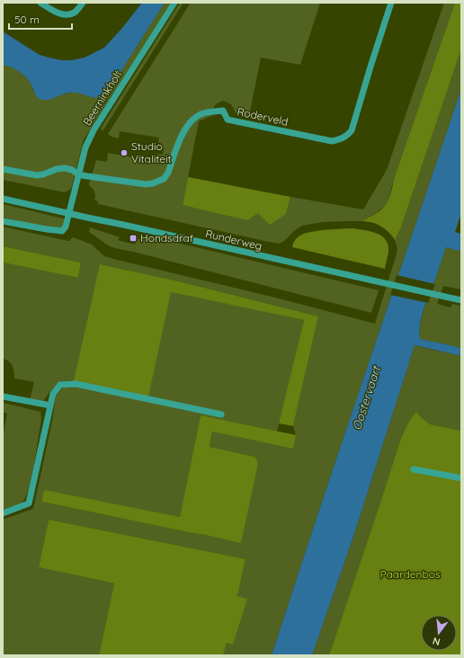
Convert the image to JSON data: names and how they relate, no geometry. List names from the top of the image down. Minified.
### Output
{"streets":{"street":["Beerninkholt","Roderveld","Runderweg"]},"crossings":[["Beerninkholt","Roderveld"],["Beerninkholt","Runderweg"]],"water":["Oostervaart"],"parks":["Paardenbos"],"places":{"other":["Studio Vitaliteit"],"transit":["Hondsdraf"]},"scale_bar":"50 m","north":"bottom"}
